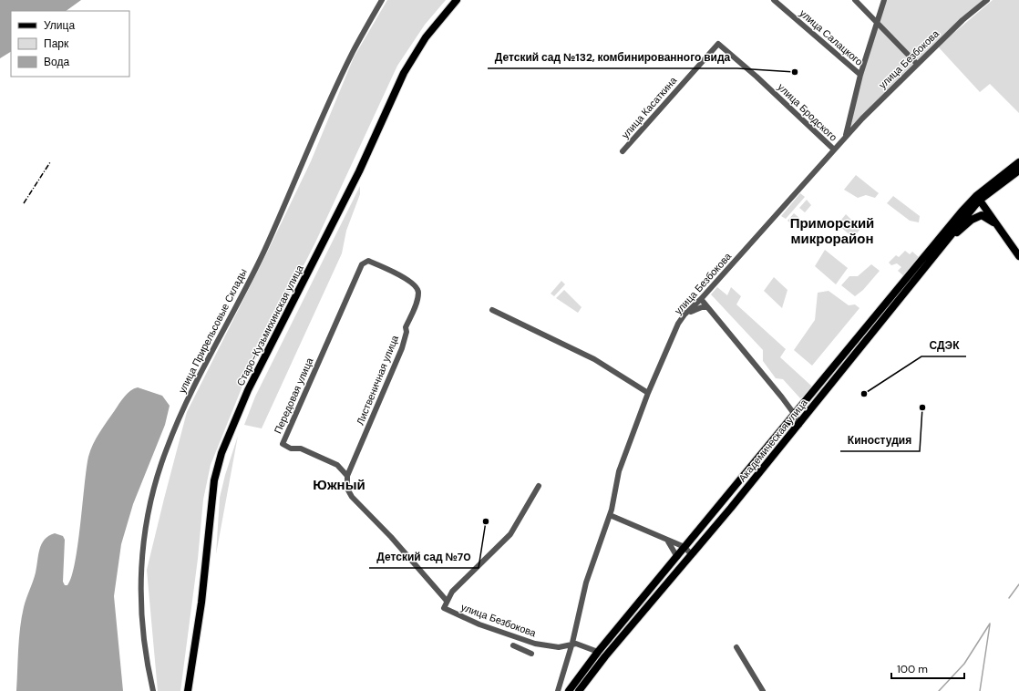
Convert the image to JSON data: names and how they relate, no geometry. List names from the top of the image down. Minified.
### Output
{"streets":{"main road":["Старо-Кузьмихинская улица","Академическая улица"],"street":["улица Салацкого","улица Безбокова","улица Касаткина","улица Бродского","улица Прирельсовые Склады","Лиственичная улица","Передовая улица"]},"crossings":[["улица Салацкого","улица Безбокова"],["улица Безбокова","улица Бродского"],["улица Касаткина","улица Бродского"],["Лиственичная улица","Передовая улица"]],"districts":["Приморский микрорайон","Южный"],"places":["Детский сад №132, комбинированного вида","СДЭК","Киностудия","Детский сад №70"],"legend":["Улица","Парк","Вода"],"scale_bar":"100 m"}
